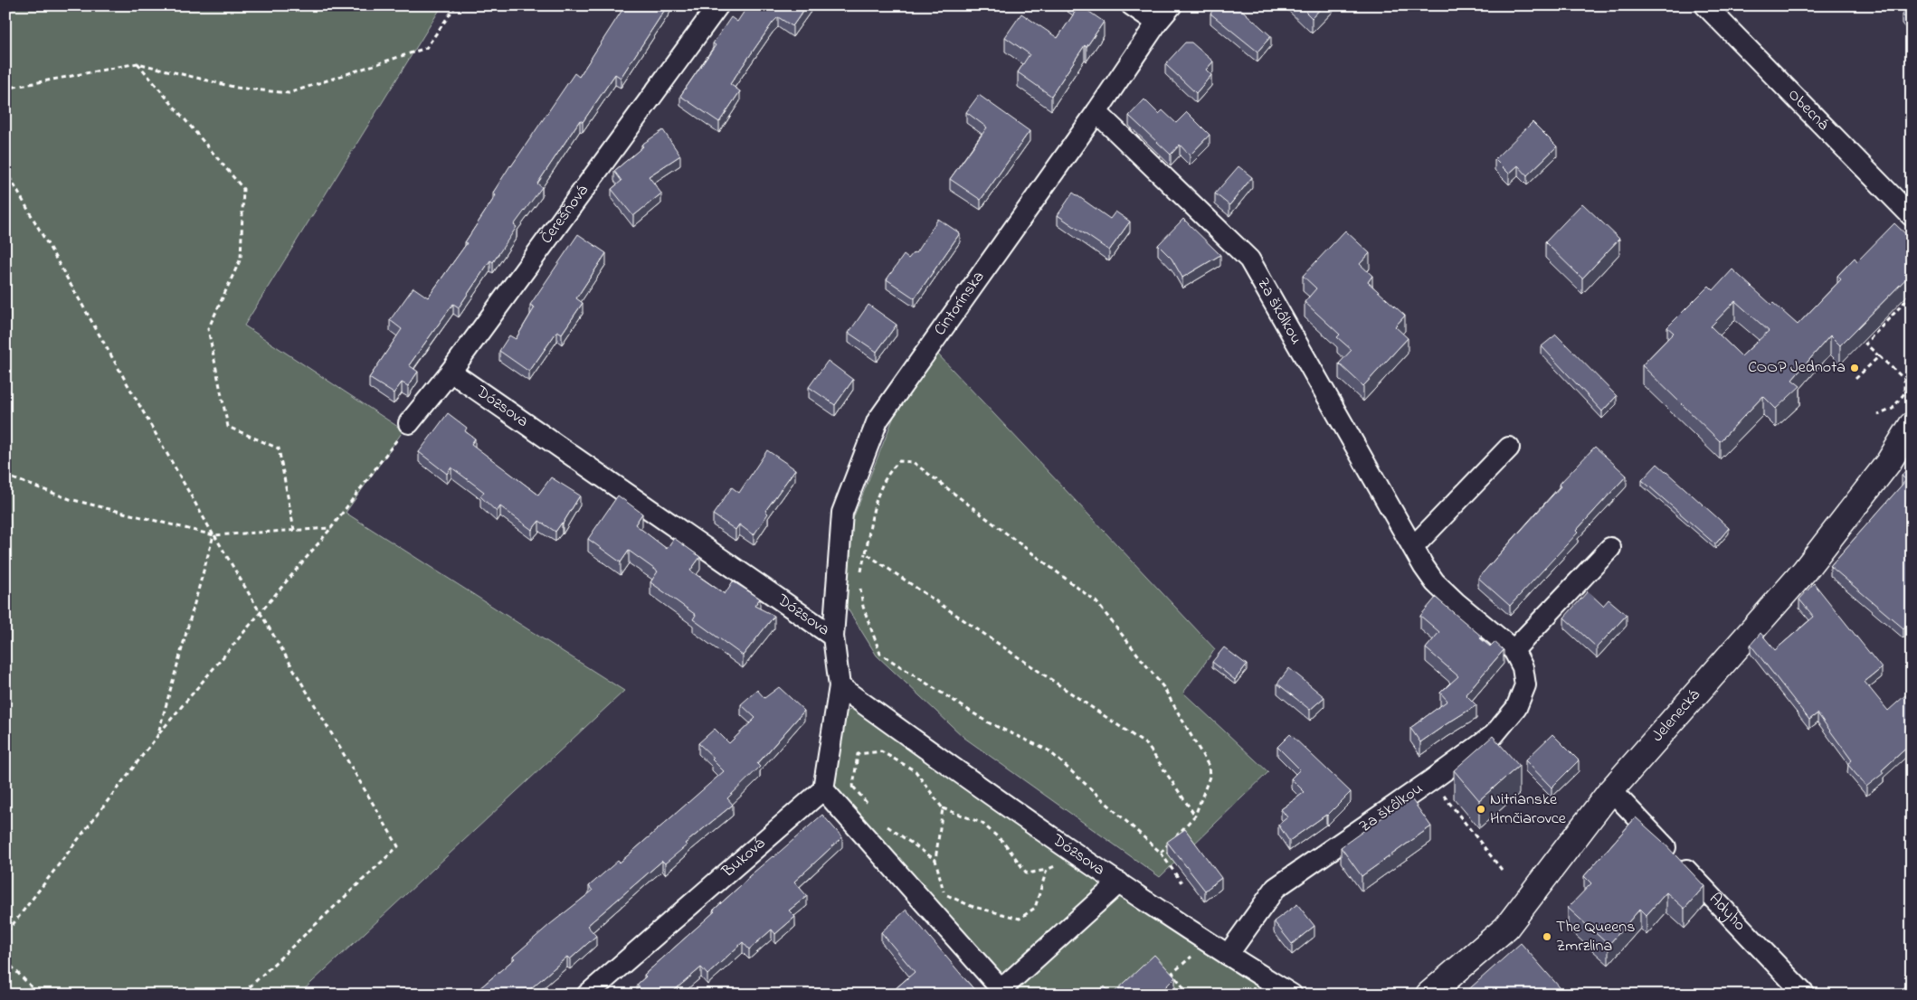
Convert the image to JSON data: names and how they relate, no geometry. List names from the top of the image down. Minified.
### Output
{"streets":{"street":["Obecná","Čerešňová","Cintorínska","Za škôlkou","Dózsova","Jelenecká","Buková","Adyho"]},"crossings":[["Čerešňová","Dózsova"],["Cintorínska","Za škôlkou"],["Cintorínska","Dózsova"],["Za škôlkou","Dózsova"],["Dózsova","Buková"],["Jelenecká","Adyho"]],"places":["COOP Jednota","Nitrianske Hrnčiarovce","The Queens Zmrzlina"]}
